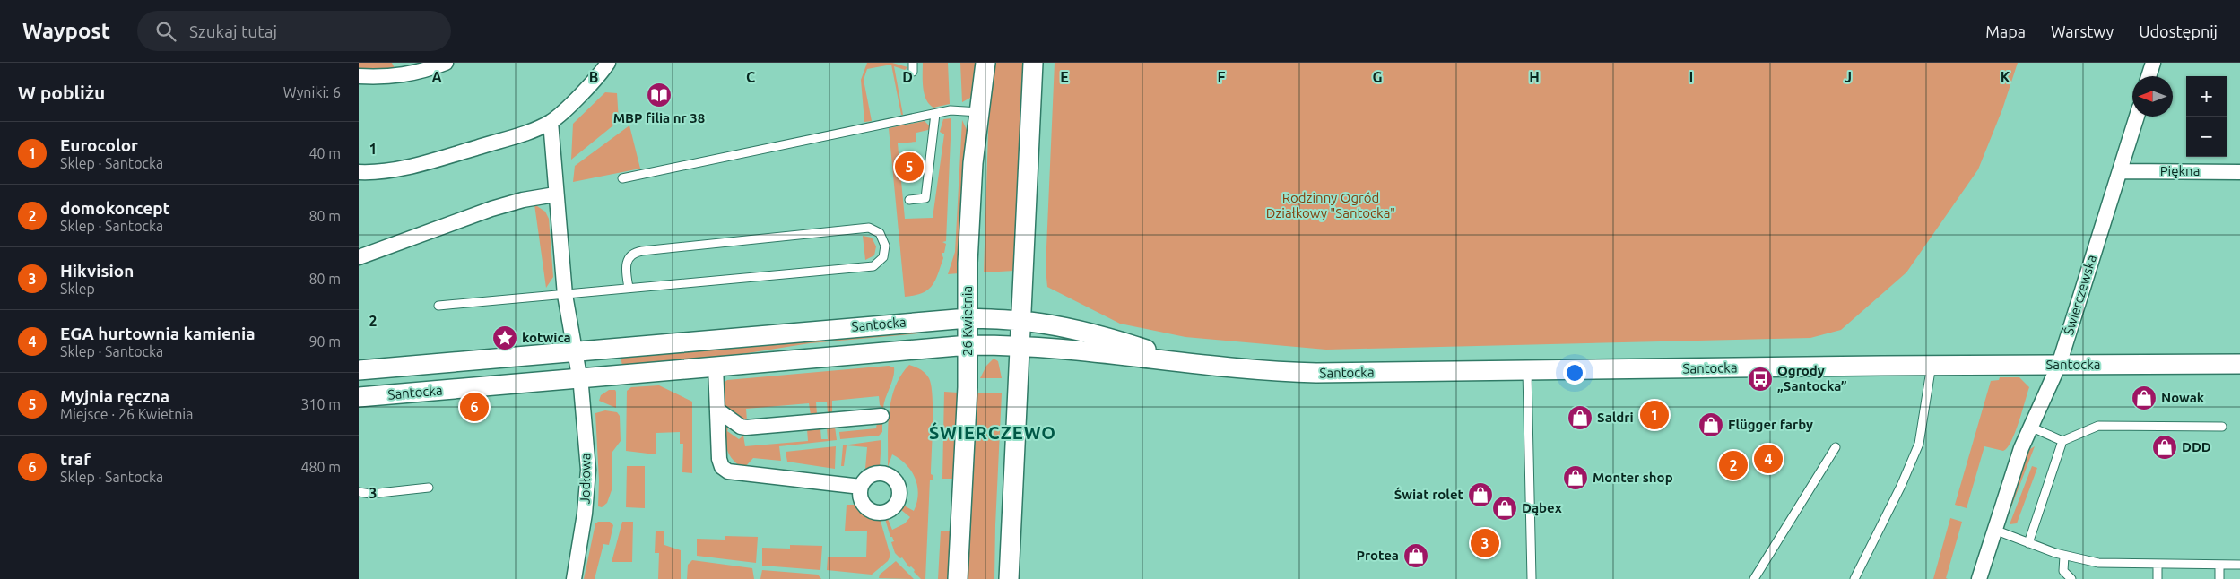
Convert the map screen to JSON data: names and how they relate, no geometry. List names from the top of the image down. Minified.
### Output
{"streets":{"street":["Piękna","Świerczewska","26 Kwietnia","Santocka","Jodłowa"]},"crossings":[["Piękna","Świerczewska"],["Świerczewska","Santocka"],["26 Kwietnia","Santocka"],["Santocka","Jodłowa"]],"districts":["ŚWIERCZEWO"],"parks":["Rodzinny Ogród Działkowy \"Santocka\""],"places":{"library":["MBP filia nr 38"],"place":["kotwica"],"bus stop":["Ogrody „Santocka”"],"shop":["Nowak","Saldri","Flügger farby","DDD","Monter shop","Świat rolet","Dąbex","Protea"]},"north":"left","page":{"header":"Waypost","search":"Szukaj tutaj","nav":["Mapa","Warstwy","Udostępnij"],"heading":["W pobliżu","Wyniki: 6"],"map_buttons":["+","−"],"list":[{"mark":"1","name":"Eurocolor","note":"Sklep · Santocka","value":"40 m"},{"mark":"2","name":"domokoncept","note":"Sklep · Santocka","value":"80 m"},{"mark":"3","name":"Hikvision","note":"Sklep","value":"80 m"},{"mark":"4","name":"EGA hurtownia kamienia","note":"Sklep · Santocka","value":"90 m"},{"mark":"5","name":"Myjnia ręczna","note":"Miejsce · 26 Kwietnia","value":"310 m"},{"mark":"6","name":"traf","note":"Sklep · Santocka","value":"480 m"}],"pins":["5","6","1","4","2","3"]},"grid":{"columns":["A","B","C","D","E","F","G","H","I","J","K"],"rows":["1","2","3"]}}
